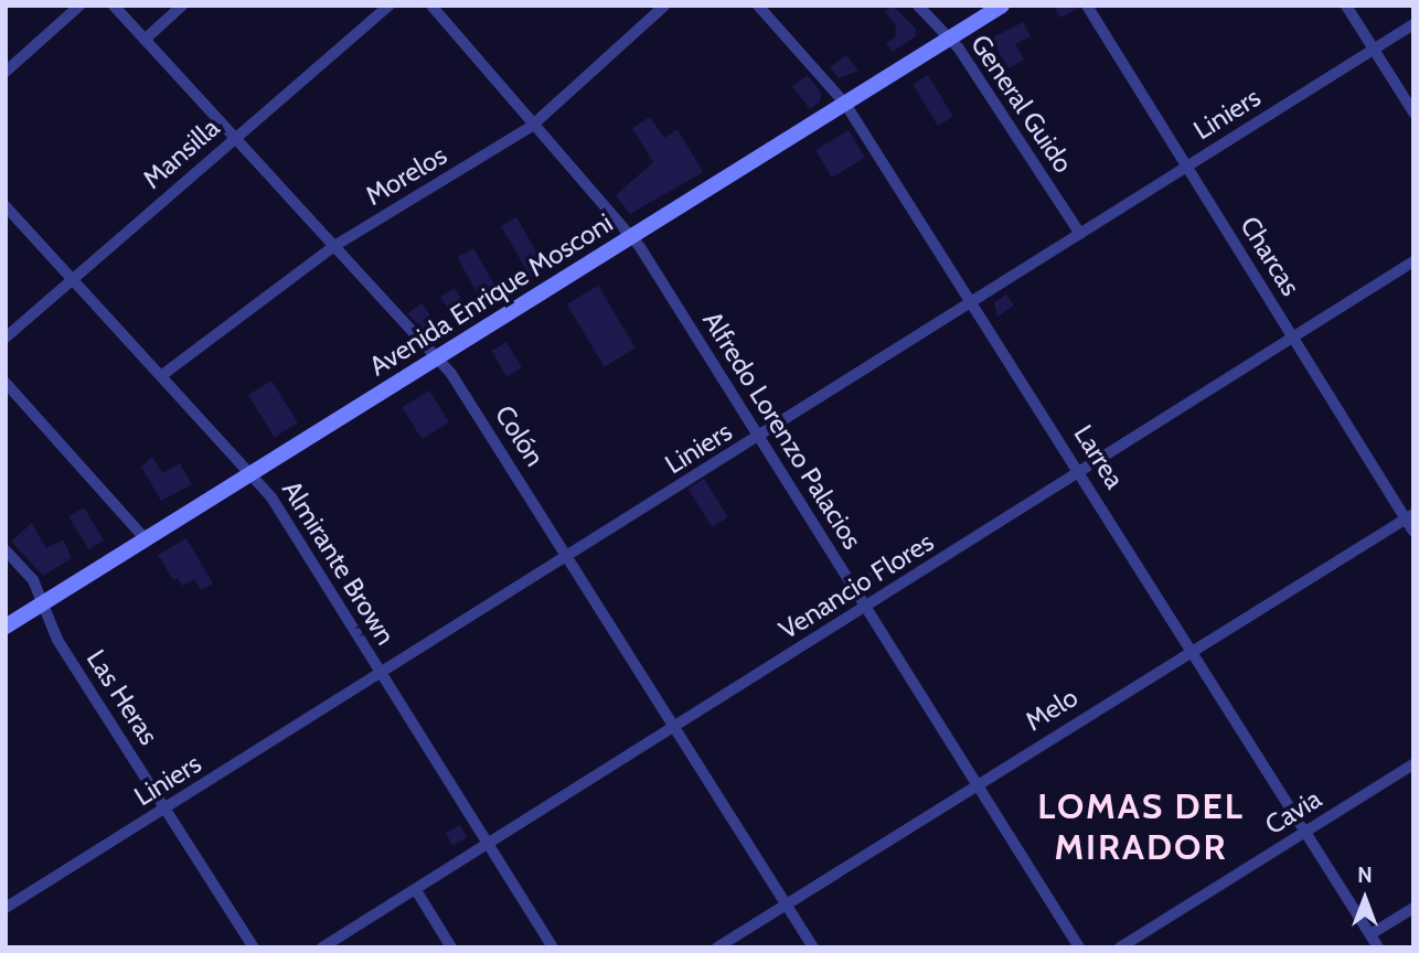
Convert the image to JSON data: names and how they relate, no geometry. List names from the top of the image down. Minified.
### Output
{"streets":{"main road":["Avenida Enrique Mosconi"],"street":["General Guido","Liniers","Mansilla","Morelos","Charcas","Alfredo Lorenzo Palacios","Colón","Larrea","Almirante Brown","Venancio Flores","Las Heras","Melo","Cavia"]},"crossings":[["General Guido","Liniers"],["General Guido","Avenida Enrique Mosconi"],["Liniers","Charcas"],["Liniers","Alfredo Lorenzo Palacios"],["Liniers","Colón"],["Liniers","Larrea"],["Liniers","Almirante Brown"],["Liniers","Las Heras"],["Mansilla","Colón"],["Mansilla","Almirante Brown"],["Morelos","Alfredo Lorenzo Palacios"],["Morelos","Colón"],["Morelos","Almirante Brown"],["Charcas","Venancio Flores"],["Charcas","Melo"],["Avenida Enrique Mosconi","Alfredo Lorenzo Palacios"],["Avenida Enrique Mosconi","Colón"],["Avenida Enrique Mosconi","Larrea"],["Avenida Enrique Mosconi","Almirante Brown"],["Avenida Enrique Mosconi","Las Heras"],["Alfredo Lorenzo Palacios","Venancio Flores"],["Alfredo Lorenzo Palacios","Melo"],["Colón","Venancio Flores"],["Colón","Melo"],["Larrea","Venancio Flores"],["Larrea","Melo"],["Larrea","Cavia"],["Almirante Brown","Venancio Flores"]],"districts":["LOMAS DEL MIRADOR"],"north":"top"}
